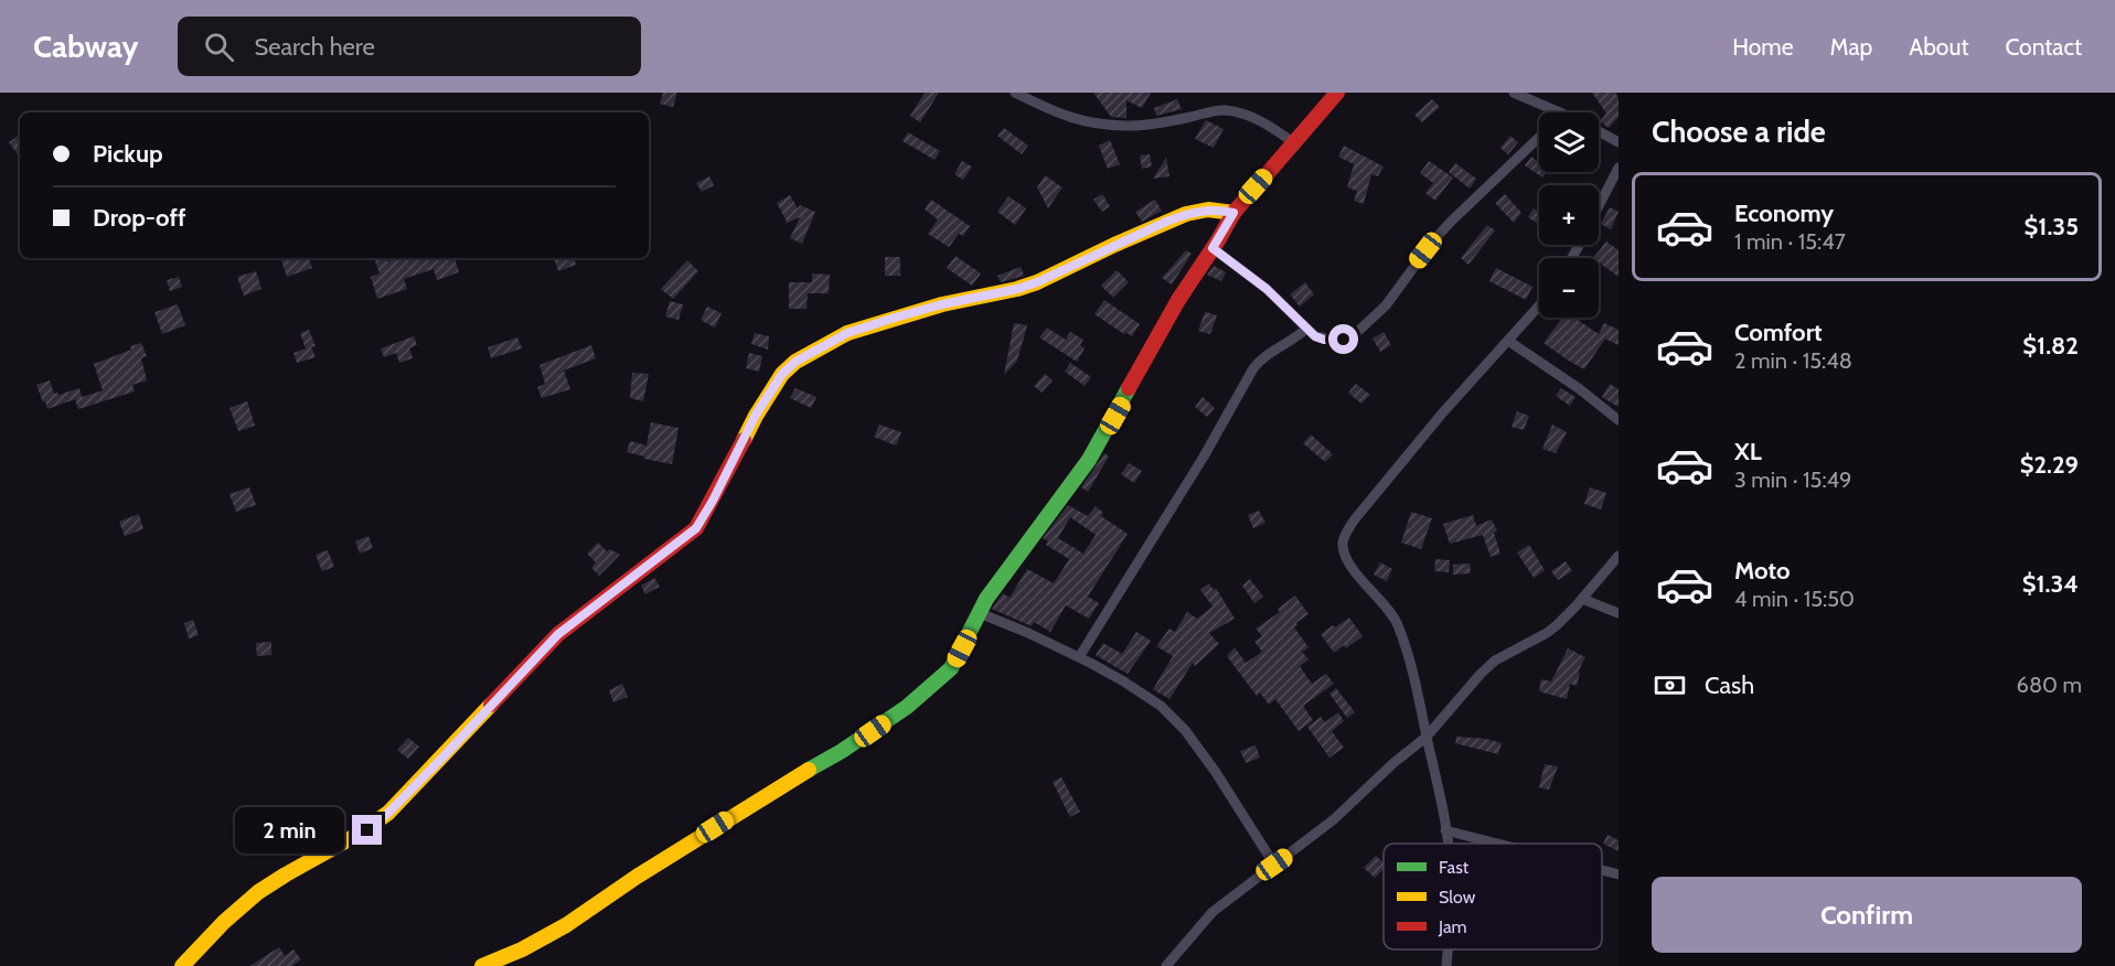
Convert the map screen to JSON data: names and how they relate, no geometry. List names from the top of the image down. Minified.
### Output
{"legend":["Fast","Slow","Jam"],"page":{"header":"Cabway","search":"Search here","nav":["Home","Map","About","Contact"],"heading":"Choose a ride","map_buttons":["+","−"],"banner":["Pickup","Drop-off"],"list":[{"name":"Economy","note":"1 min · 15:47","value":"$1.35"},{"name":"Comfort","note":"2 min · 15:48","value":"$1.82"},{"name":"XL","note":"3 min · 15:49","value":"$2.29"},{"name":"Moto","note":"4 min · 15:50","value":"$1.34"}],"pay":["Cash","680 m"],"bubble":"2 min","buttons":"Confirm"}}
